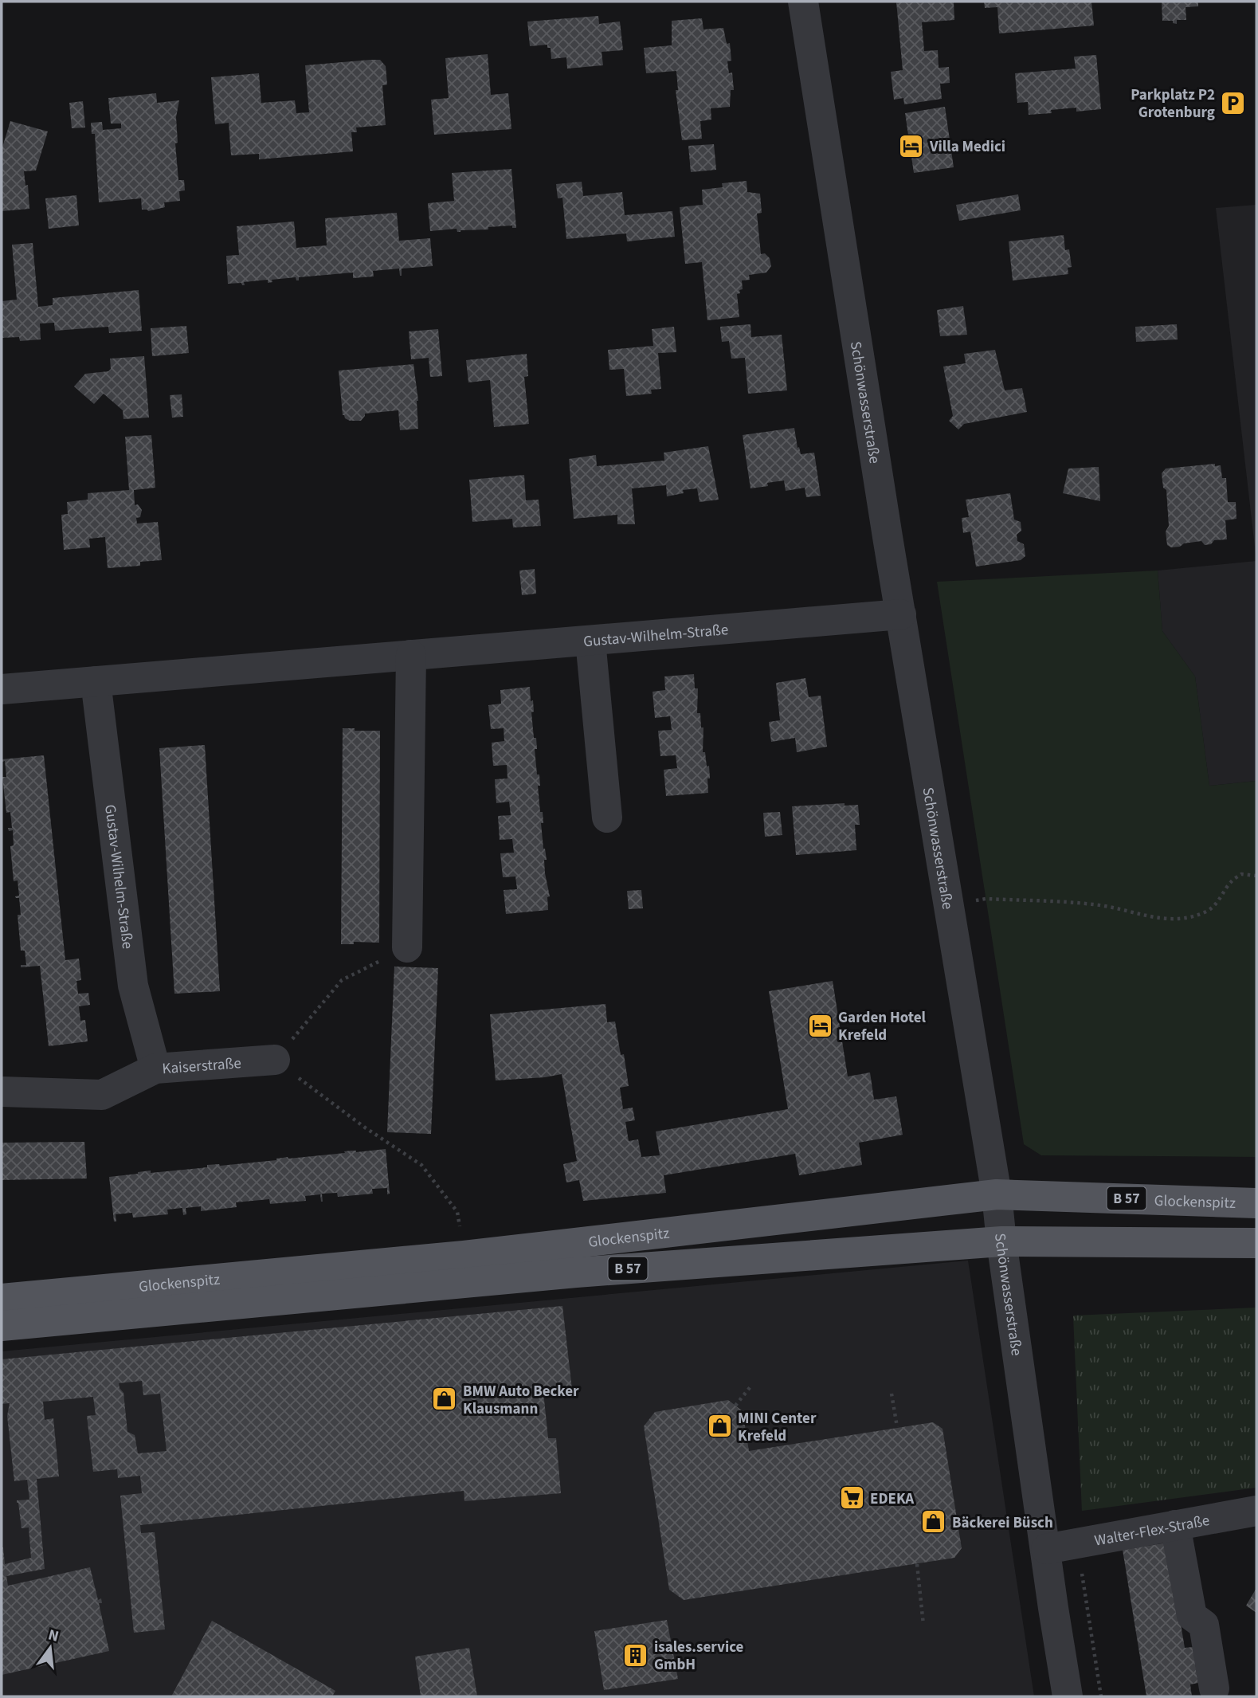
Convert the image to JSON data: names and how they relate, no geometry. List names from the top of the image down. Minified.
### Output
{"streets":{"main road":["B 57","Glockenspitz"],"street":["Schönwasserstraße","Gustav-Wilhelm-Straße","Kaiserstraße","Walter-Flex-Straße"]},"crossings":[["Schönwasserstraße","Gustav-Wilhelm-Straße"],["Schönwasserstraße","Glockenspitz"],["Schönwasserstraße","Walter-Flex-Straße"],["Gustav-Wilhelm-Straße","Kaiserstraße"]],"places":{"parking":["Parkplatz P2 Grotenburg"],"hotel":["Villa Medici","Garden Hotel Krefeld"],"shop":["BMW Auto Becker Klausmann","MINI Center Krefeld","Bäckerei Büsch"],"supermarket":["EDEKA"],"building":["isales.service GmbH"]},"north":"top"}
